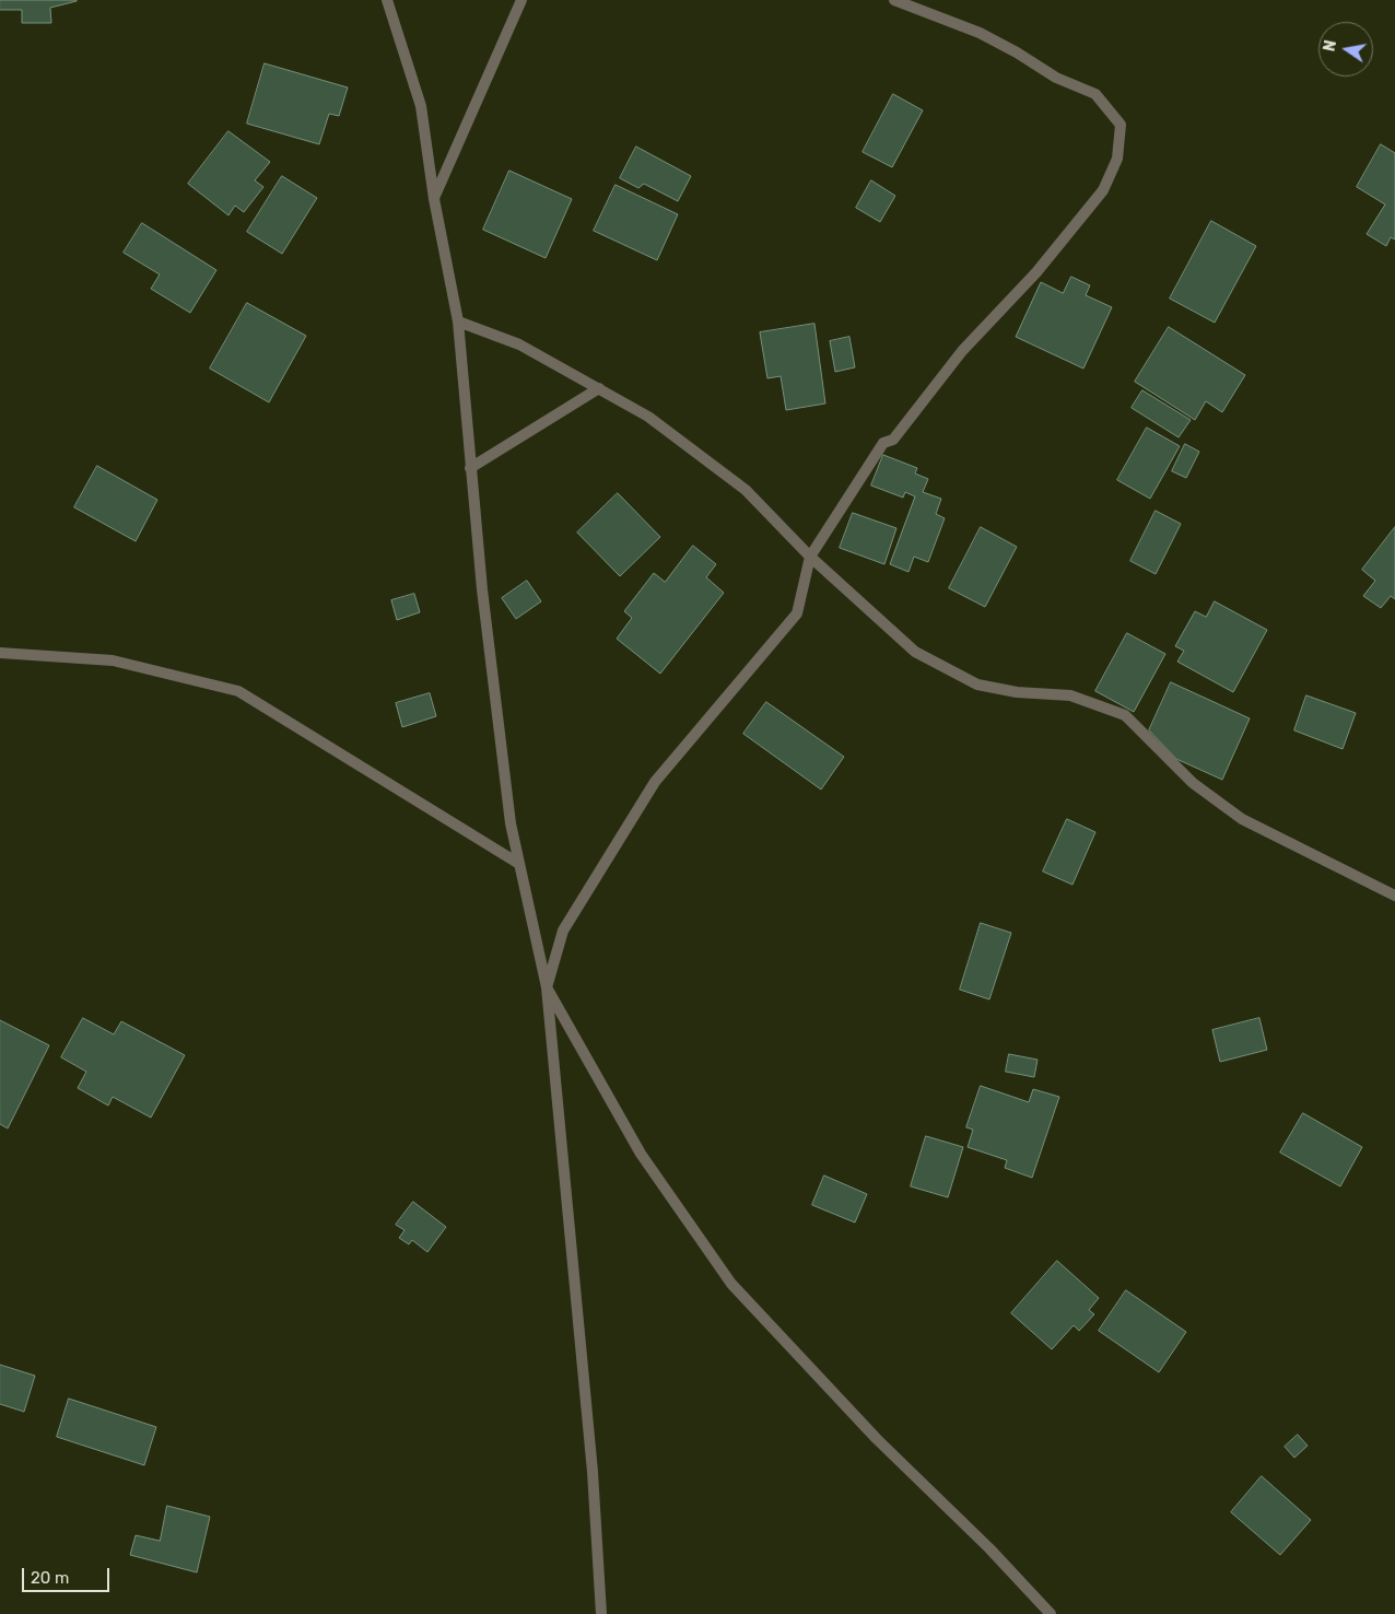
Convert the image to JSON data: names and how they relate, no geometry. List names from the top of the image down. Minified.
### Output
{"scale_bar":"20 m","north":"left"}
